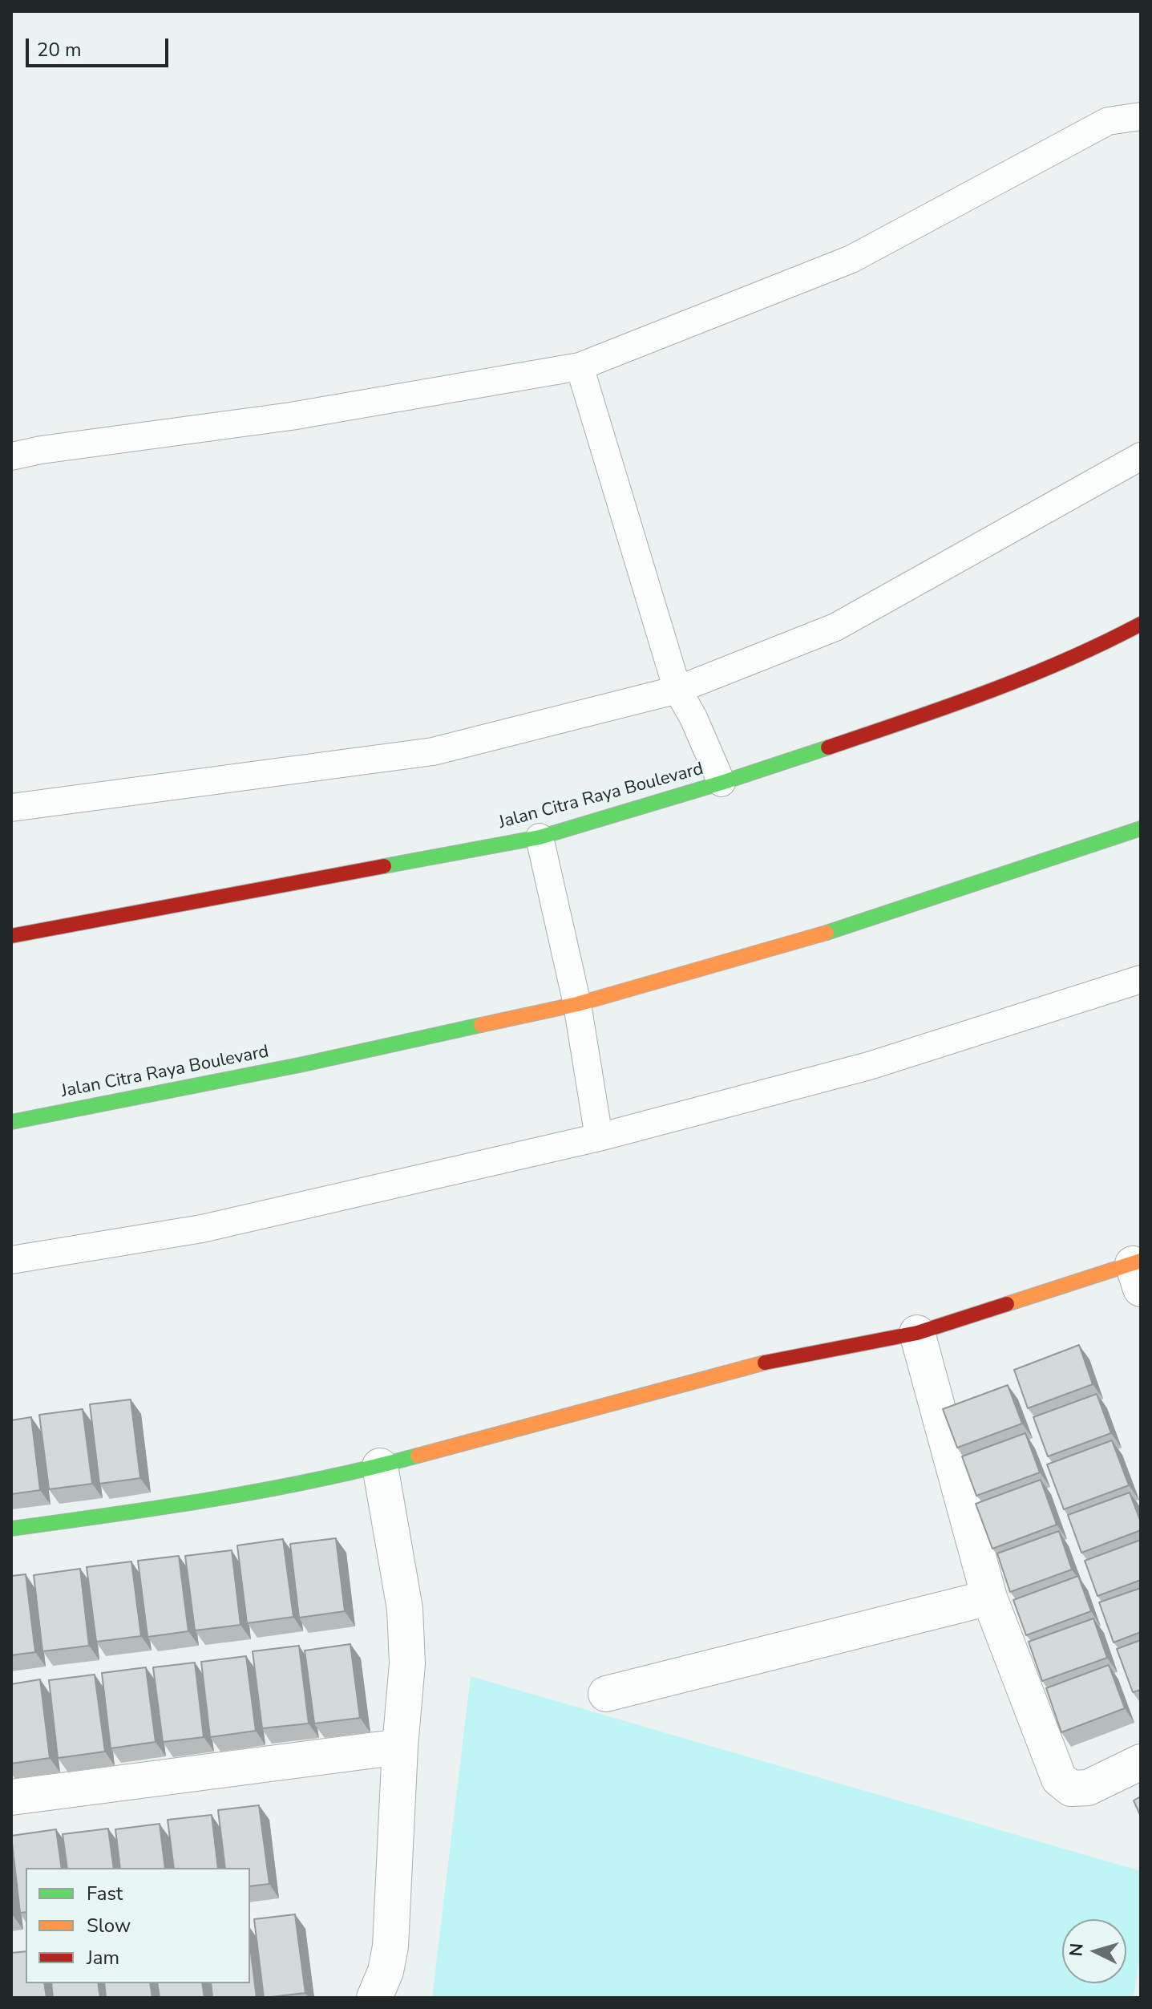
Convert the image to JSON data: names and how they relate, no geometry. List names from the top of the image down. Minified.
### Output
{"streets":{"main road":["Jalan Citra Raya Boulevard"]},"legend":["Fast","Slow","Jam"],"scale_bar":"20 m","north":"left"}
